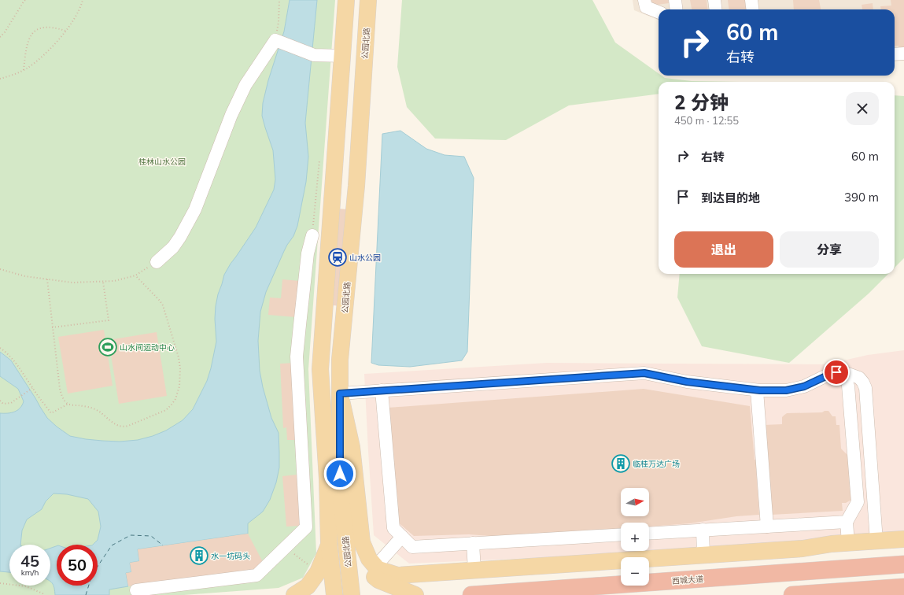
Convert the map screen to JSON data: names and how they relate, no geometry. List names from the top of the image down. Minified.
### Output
{"streets":{"highway":["西城大道"],"main road":["公园北路"]},"parks":["桂林山水公园"],"places":{"station":["山水公园"],"sports":["山水间运动中心"],"building":["临桂万达广场","水一坊码头"]},"north":"right","page":{"turn":["60 m","右转"],"heading":["2 分钟","450 m · 12:55"],"list":[{"name":"右转","value":"60 m"},{"name":"到达目的地","value":"390 m"}],"buttons":["退出","分享"],"map_buttons":["+","−"],"speed":"45 km/h","limit":"50"}}
